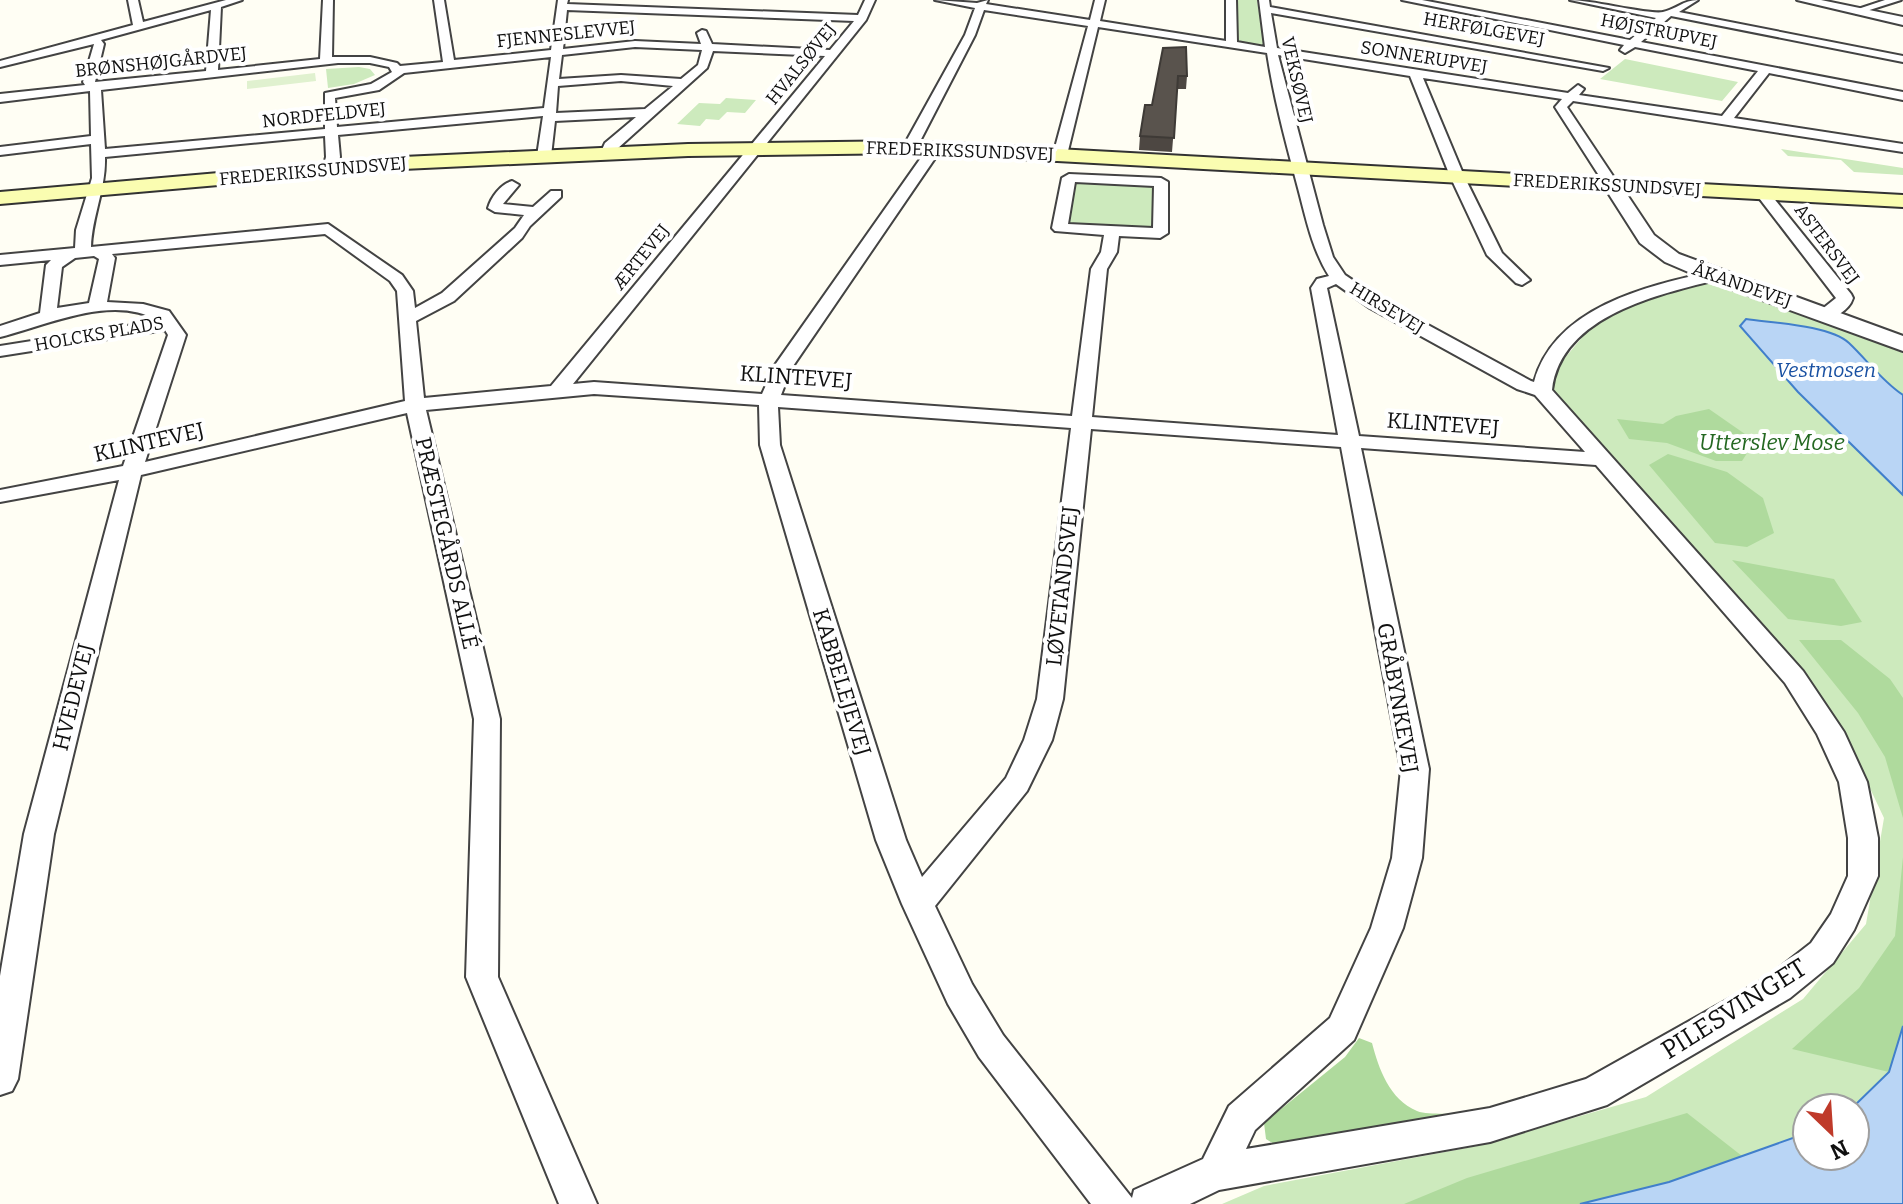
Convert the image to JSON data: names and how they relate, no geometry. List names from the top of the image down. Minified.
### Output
{"streets":{"main road":["FREDERIKSSUNDSVEJ"],"street":["HERFØLGEVEJ","HØJSTRUPVEJ","FJENNESLEVVEJ","SONNERUPVEJ","BRØNSHØJGÅRDVEJ","HVALSØVEJ","VEKSØVEJ","NORDFELDVEJ","ASTERSVEJ","ÆRTEVEJ","ÅKANDEVEJ","HIRSEVEJ","HOLCKS PLADS","KLINTEVEJ","PRÆSTEGÅRDS ALLÉ","LØVETANDSVEJ","KABBELEJEVEJ","HVEDEVEJ","GRÅBYNKEVEJ","PILESVINGET"]},"crossings":[["HERFØLGEVEJ","VEKSØVEJ"],["FJENNESLEVVEJ","BRØNSHØJGÅRDVEJ"],["FJENNESLEVVEJ","HVALSØVEJ"],["SONNERUPVEJ","VEKSØVEJ"],["SONNERUPVEJ","KABBELEJEVEJ"],["BRØNSHØJGÅRDVEJ","HOLCKS PLADS"],["HVALSØVEJ","FREDERIKSSUNDSVEJ"],["HVALSØVEJ","ÆRTEVEJ"],["VEKSØVEJ","FREDERIKSSUNDSVEJ"],["VEKSØVEJ","HIRSEVEJ"],["NORDFELDVEJ","HOLCKS PLADS"],["FREDERIKSSUNDSVEJ","ASTERSVEJ"],["FREDERIKSSUNDSVEJ","ÆRTEVEJ"],["FREDERIKSSUNDSVEJ","ÅKANDEVEJ"],["FREDERIKSSUNDSVEJ","HIRSEVEJ"],["FREDERIKSSUNDSVEJ","HOLCKS PLADS"],["FREDERIKSSUNDSVEJ","KABBELEJEVEJ"],["ASTERSVEJ","ÅKANDEVEJ"],["ÆRTEVEJ","KLINTEVEJ"],["HIRSEVEJ","GRÅBYNKEVEJ"],["HIRSEVEJ","PILESVINGET"],["HOLCKS PLADS","PRÆSTEGÅRDS ALLÉ"],["HOLCKS PLADS","HVEDEVEJ"],["KLINTEVEJ","PRÆSTEGÅRDS ALLÉ"],["KLINTEVEJ","LØVETANDSVEJ"],["KLINTEVEJ","KABBELEJEVEJ"],["KLINTEVEJ","HVEDEVEJ"],["KLINTEVEJ","GRÅBYNKEVEJ"],["KLINTEVEJ","PILESVINGET"],["LØVETANDSVEJ","KABBELEJEVEJ"],["GRÅBYNKEVEJ","PILESVINGET"]],"water":["Vestmosen"],"parks":["Utterslev Mose"],"north":"bottom right"}
